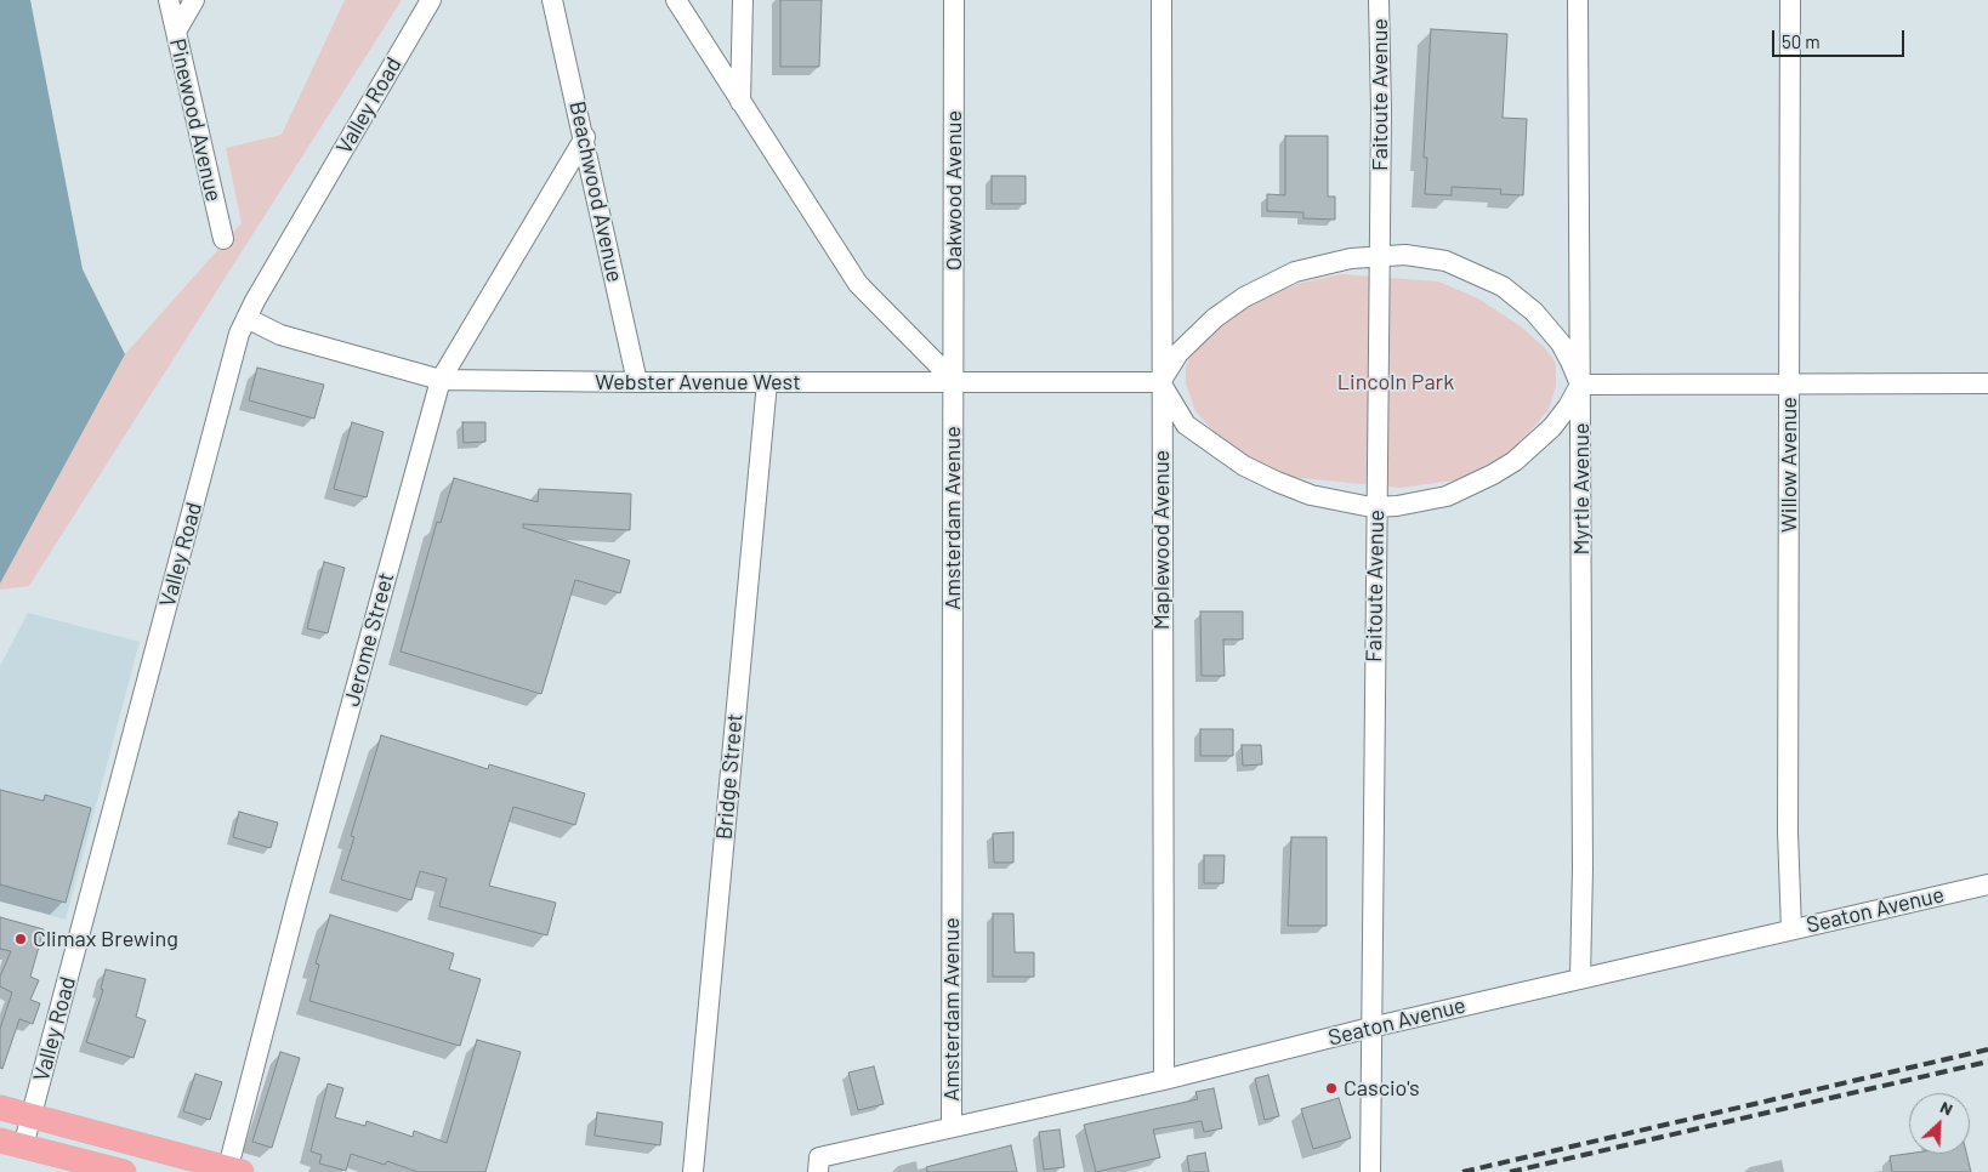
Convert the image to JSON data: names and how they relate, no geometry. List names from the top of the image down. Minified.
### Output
{"streets":{"street":["Faitoute Avenue","Valley Road","Pinewood Avenue","Oakwood Avenue","Beachwood Avenue","Webster Avenue West","Willow Avenue","Myrtle Avenue","Amsterdam Avenue","Maplewood Avenue","Jerome Street","Bridge Street","Seaton Avenue"]},"crossings":[["Faitoute Avenue","Seaton Avenue"],["Valley Road","Webster Avenue West"],["Oakwood Avenue","Webster Avenue West"],["Oakwood Avenue","Amsterdam Avenue"],["Beachwood Avenue","Webster Avenue West"],["Beachwood Avenue","Jerome Street"],["Webster Avenue West","Amsterdam Avenue"],["Webster Avenue West","Maplewood Avenue"],["Webster Avenue West","Jerome Street"],["Webster Avenue West","Bridge Street"],["Willow Avenue","Seaton Avenue"],["Myrtle Avenue","Seaton Avenue"],["Amsterdam Avenue","Seaton Avenue"],["Maplewood Avenue","Seaton Avenue"]],"parks":["Lincoln Park"],"places":["Climax Brewing","Cascio's"],"scale_bar":"50 m","north":"top right"}
